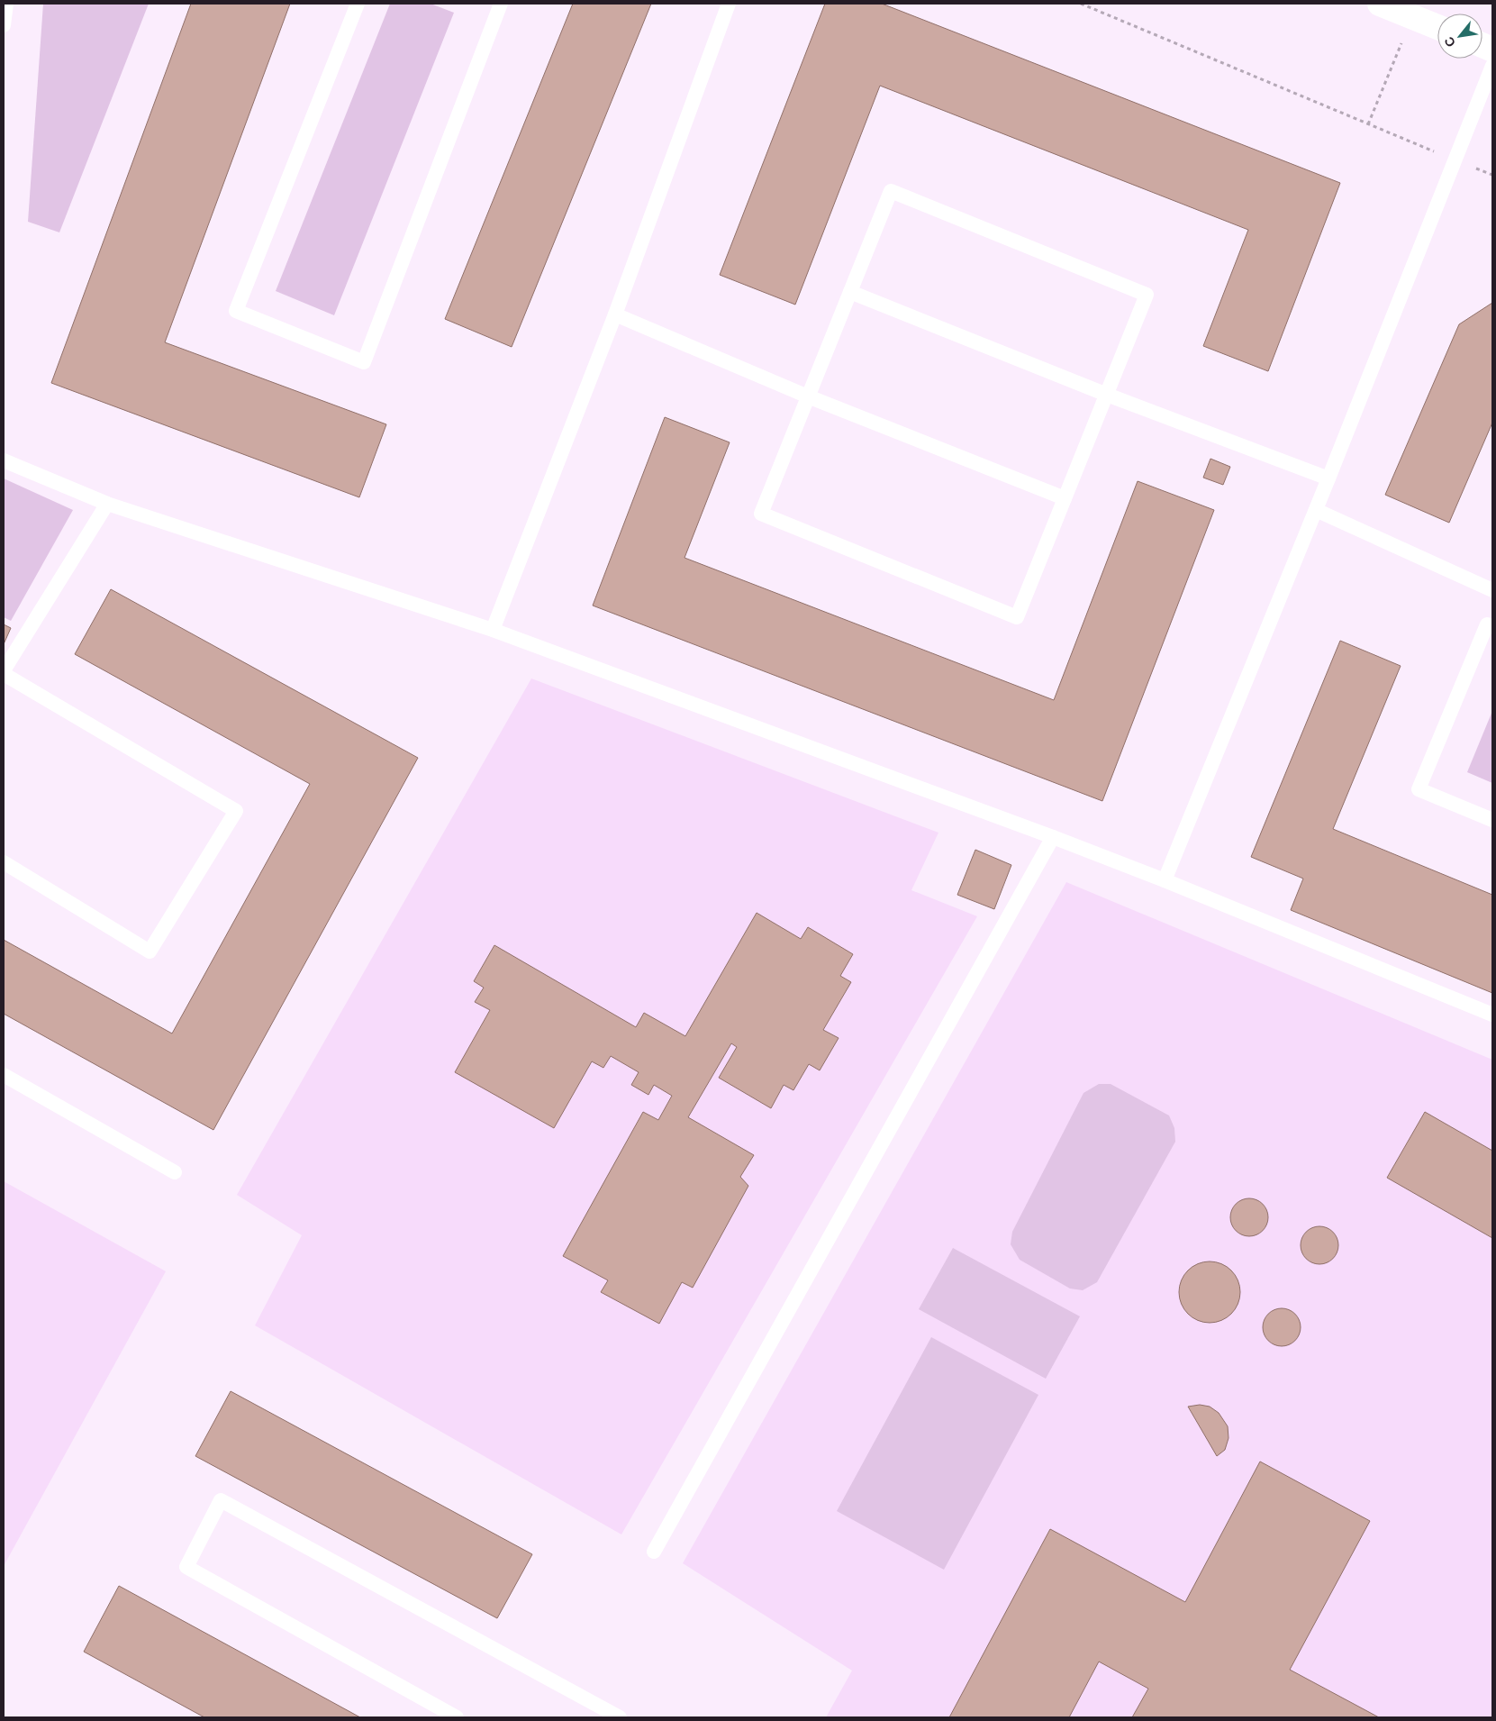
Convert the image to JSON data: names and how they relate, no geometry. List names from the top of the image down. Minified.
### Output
{"north":"bottom left"}
